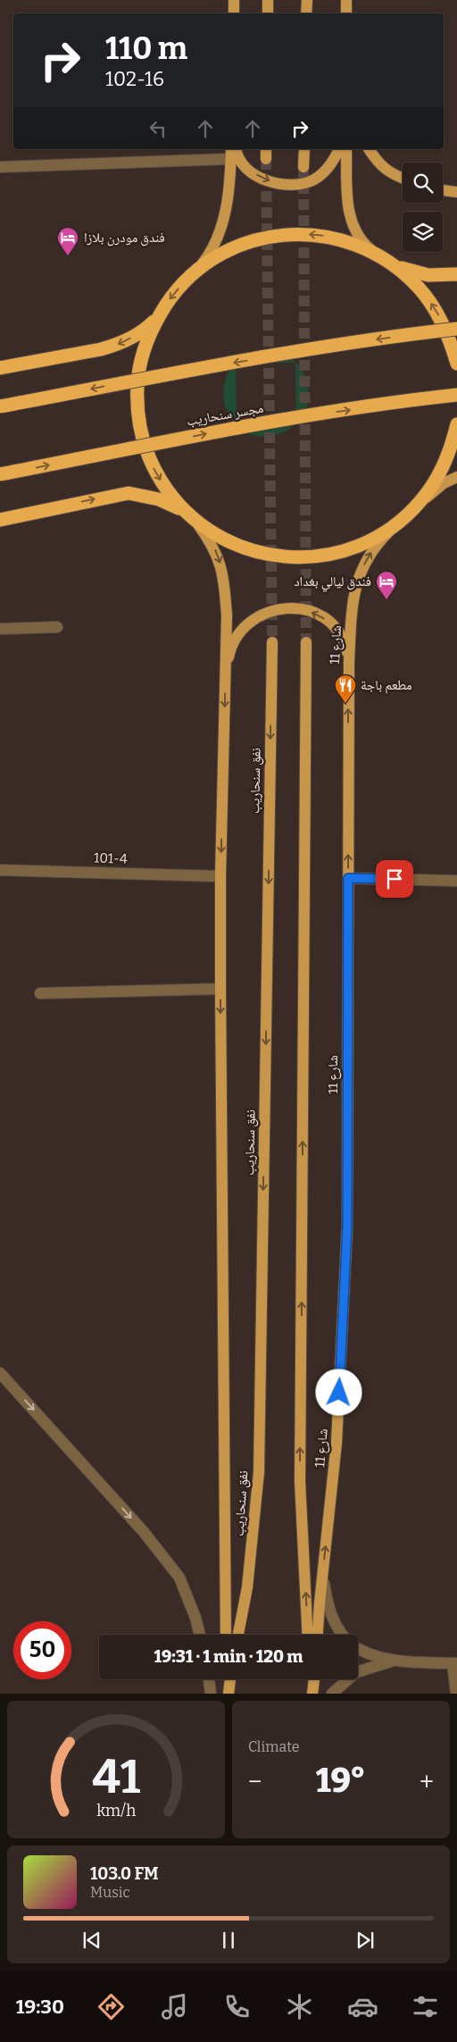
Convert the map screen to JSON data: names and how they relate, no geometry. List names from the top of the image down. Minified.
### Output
{"streets":{"highway":["مجسر سنحاريب"],"main road":["شارع 11","نفق سنحاريب"],"street":["101-4"]},"places":{"hotel":["فندق مودرن بلازا","فندق ليالي بغداد"],"restaurant":["مطعم باجة"]},"page":{"turn":["110 m","102-16"],"limit":"50","trip":"19:31 · 1 min · 120 m","tile":"Climate","heat":["−","19°","+"],"song":["103.0 FM","Music"],"tabs":"19:30","gauge":["41","km/h"]}}
